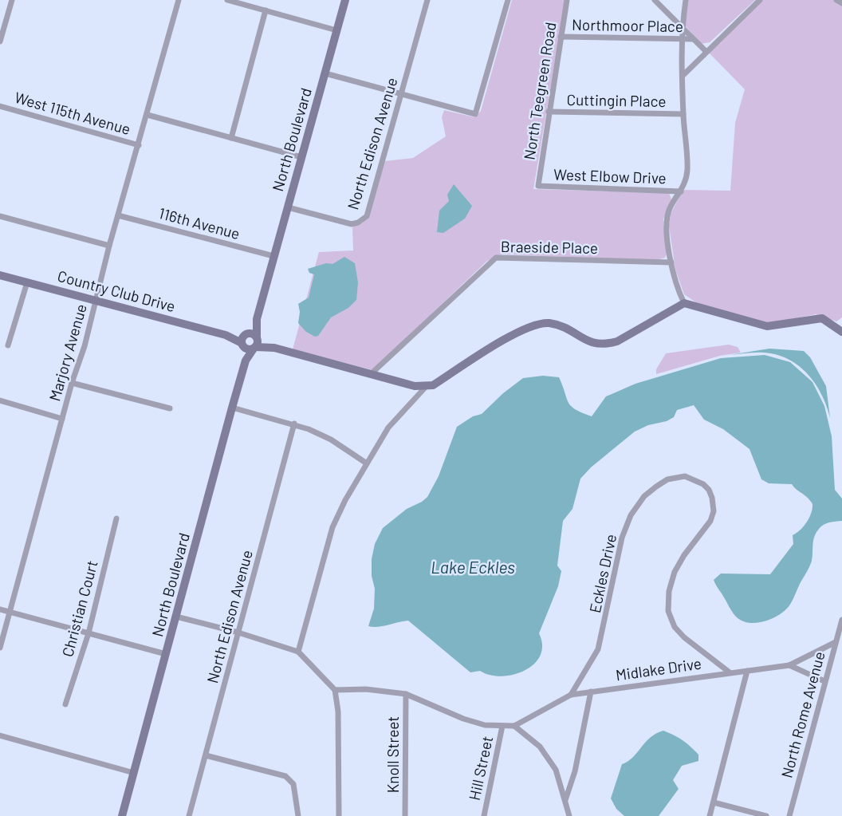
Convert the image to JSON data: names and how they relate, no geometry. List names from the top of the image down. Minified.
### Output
{"streets":{"street":["Northmoor Place","North Teegreen Road","Cuttingin Place","West 115th Avenue","North Boulevard","North Edison Avenue","West Elbow Drive","116th Avenue","Braeside Place","Country Club Drive","Marjory Avenue","Eckles Drive","Christian Court","Midlake Drive","North Rome Avenue","Knoll Street","Hill Street"]},"crossings":[["Northmoor Place","North Teegreen Road"],["North Teegreen Road","Cuttingin Place"],["North Teegreen Road","West Elbow Drive"],["West 115th Avenue","Marjory Avenue"],["North Boulevard","North Edison Avenue"],["North Boulevard","116th Avenue"],["North Boulevard","Country Club Drive"],["116th Avenue","Marjory Avenue"],["Country Club Drive","Marjory Avenue"],["Eckles Drive","Midlake Drive"]],"water":["Lake Eckles"]}
